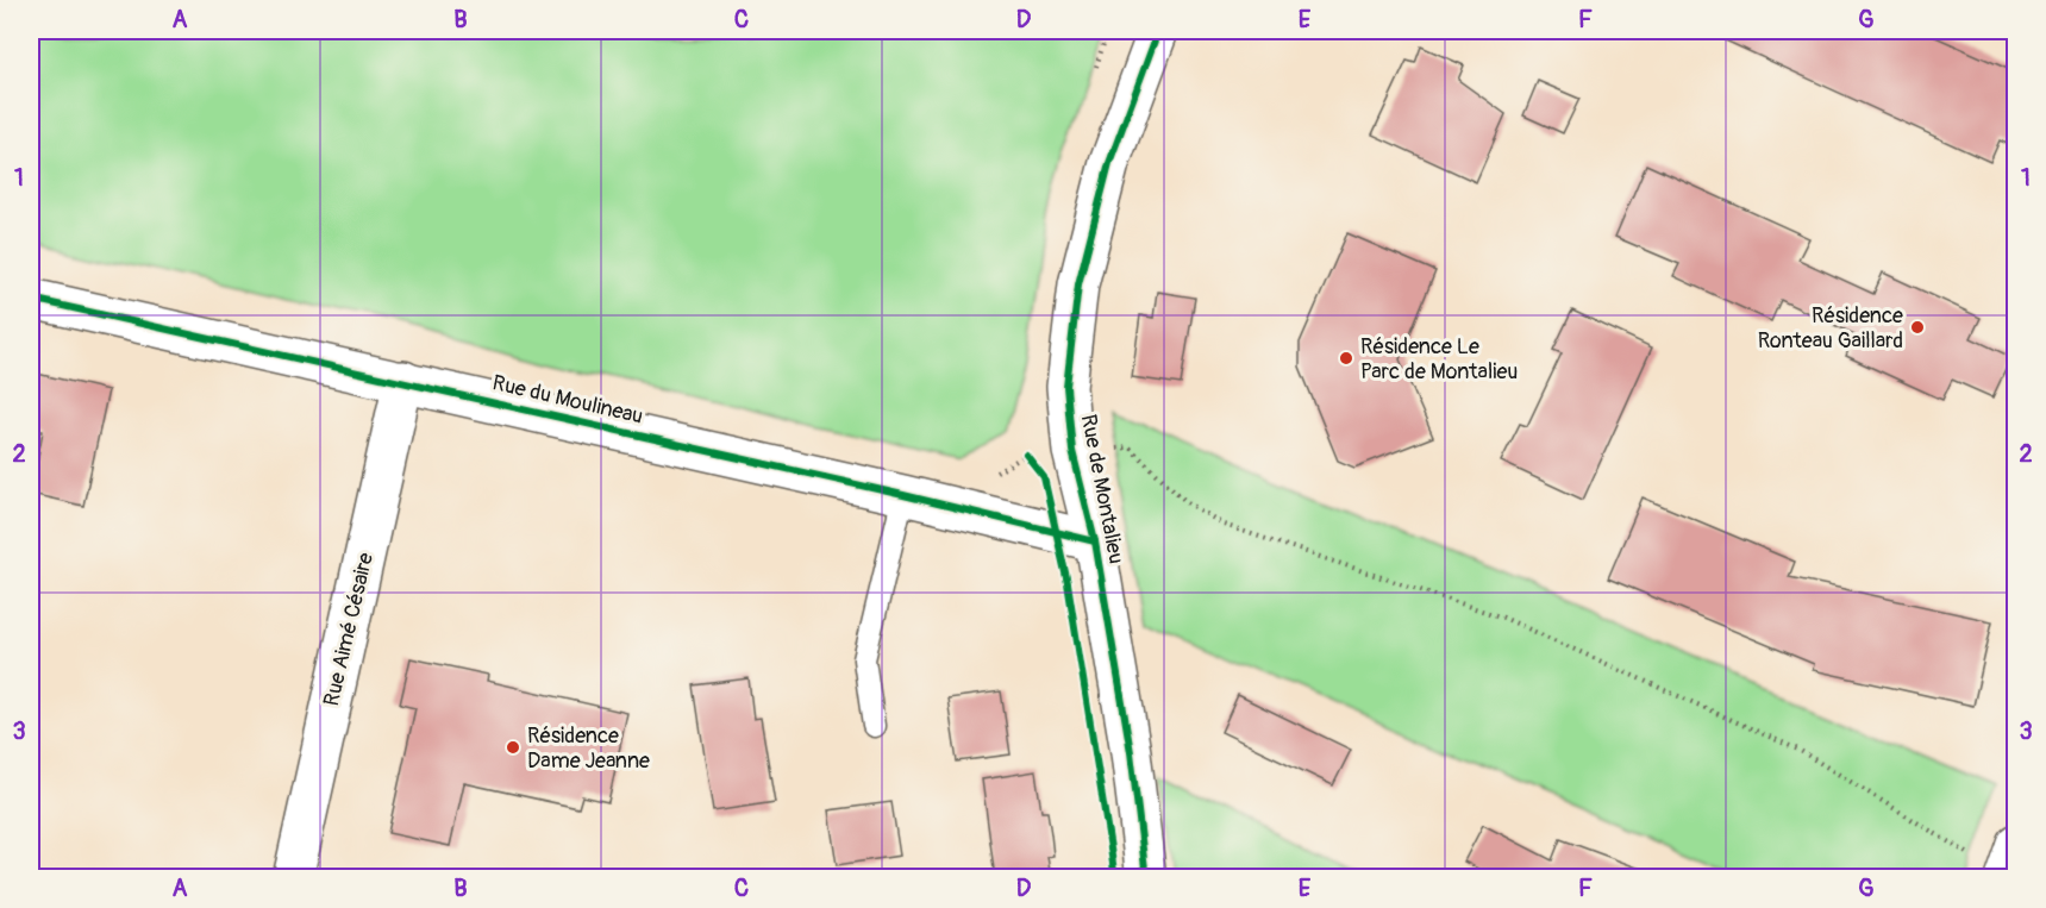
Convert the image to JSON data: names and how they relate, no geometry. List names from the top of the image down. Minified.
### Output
{"streets":{"street":["Rue du Moulineau","Rue de Montalieu","Rue Aimé Césaire"]},"crossings":[["Rue du Moulineau","Rue de Montalieu"],["Rue du Moulineau","Rue Aimé Césaire"]],"places":["Résidence Ronteau Gaillard","Résidence Le Parc de Montalieu","Résidence Dame Jeanne"],"grid":{"columns":["A","B","C","D","E","F","G"],"rows":["1","2","3"]}}
